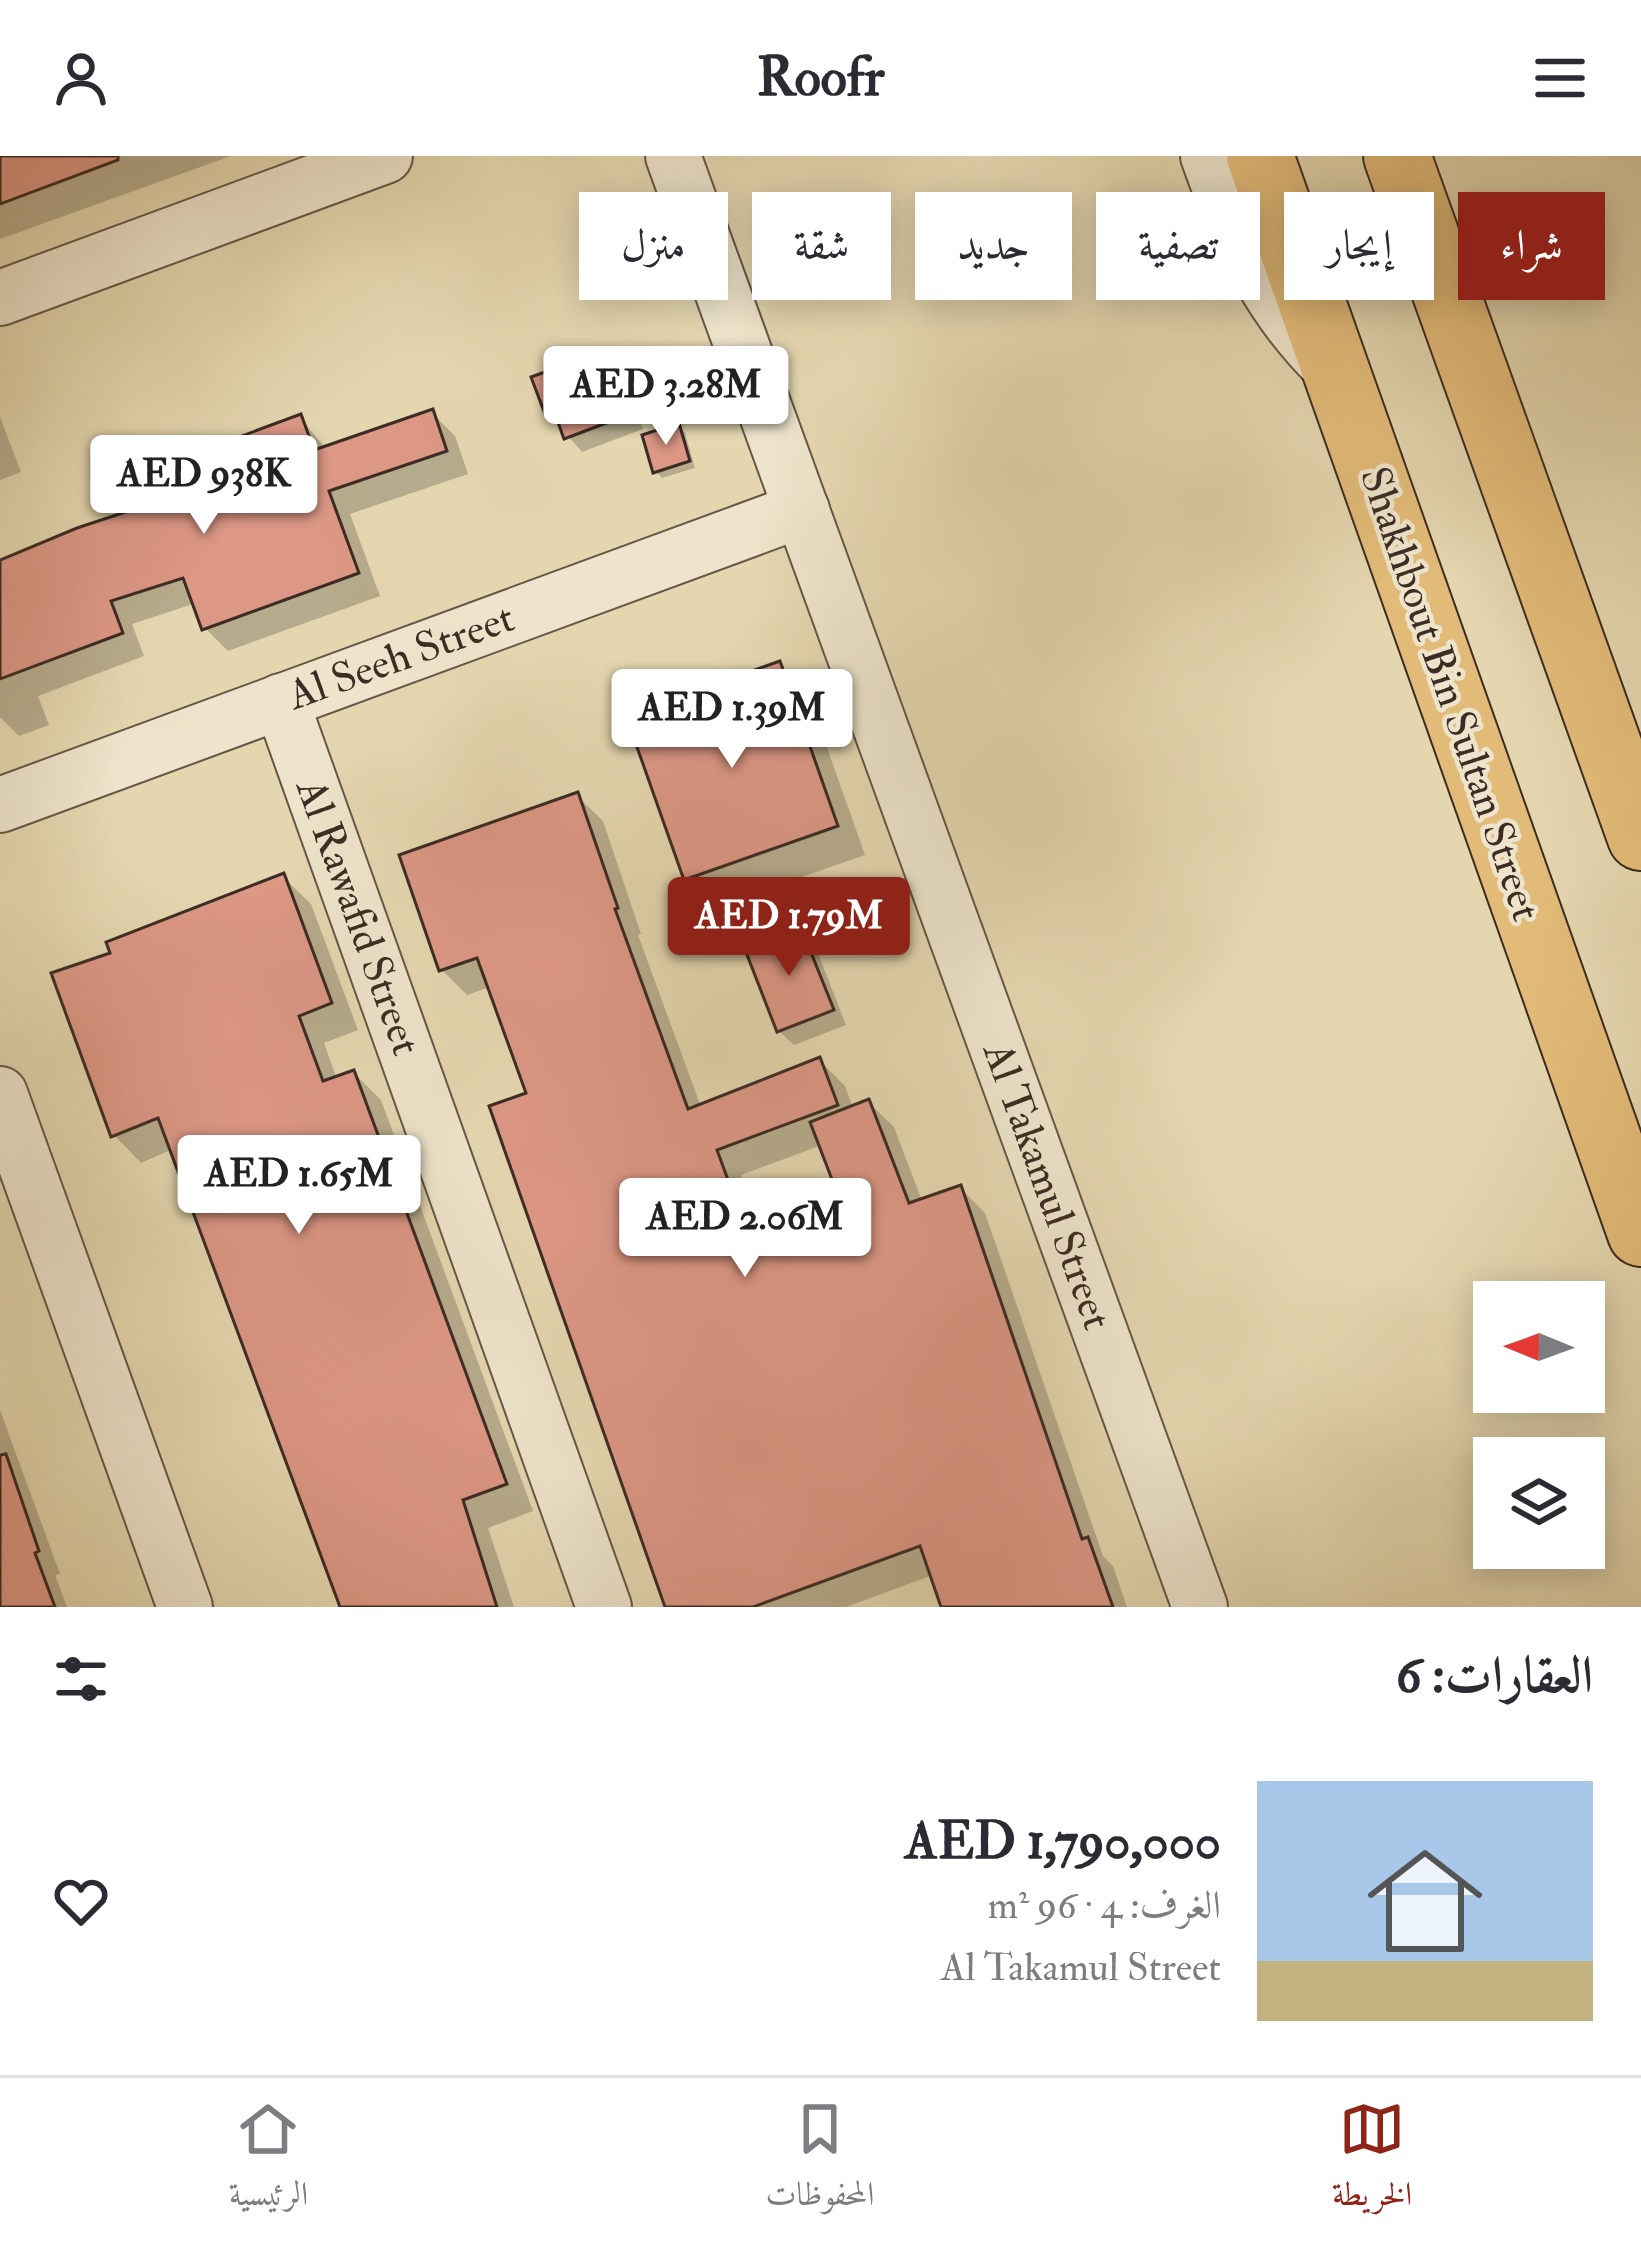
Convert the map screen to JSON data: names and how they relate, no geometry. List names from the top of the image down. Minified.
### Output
{"streets":{"main road":["Shakhbout Bin Sultan Street"],"street":["Al Seeh Street","Al Rawafid Street","Al Takamul Street"]},"crossings":[["Al Seeh Street","Al Rawafid Street"],["Al Seeh Street","Al Takamul Street"]],"north":"left","page":{"header":"Roofr","chip":["شراء","إيجار","تصفية","جديد","شقة","منزل"],"price":["AED 3.28M","AED 938K","AED 1.39M","AED 1.79M","AED 1.65M","AED 2.06M"],"heading":"العقارات: 6","list":[{"name":"AED 1,790,000","note":"الغرف: 4 · 96 m² · Al Takamul Street"}],"tabs":["الخريطة","المحفوظات","الرئيسية"]}}
